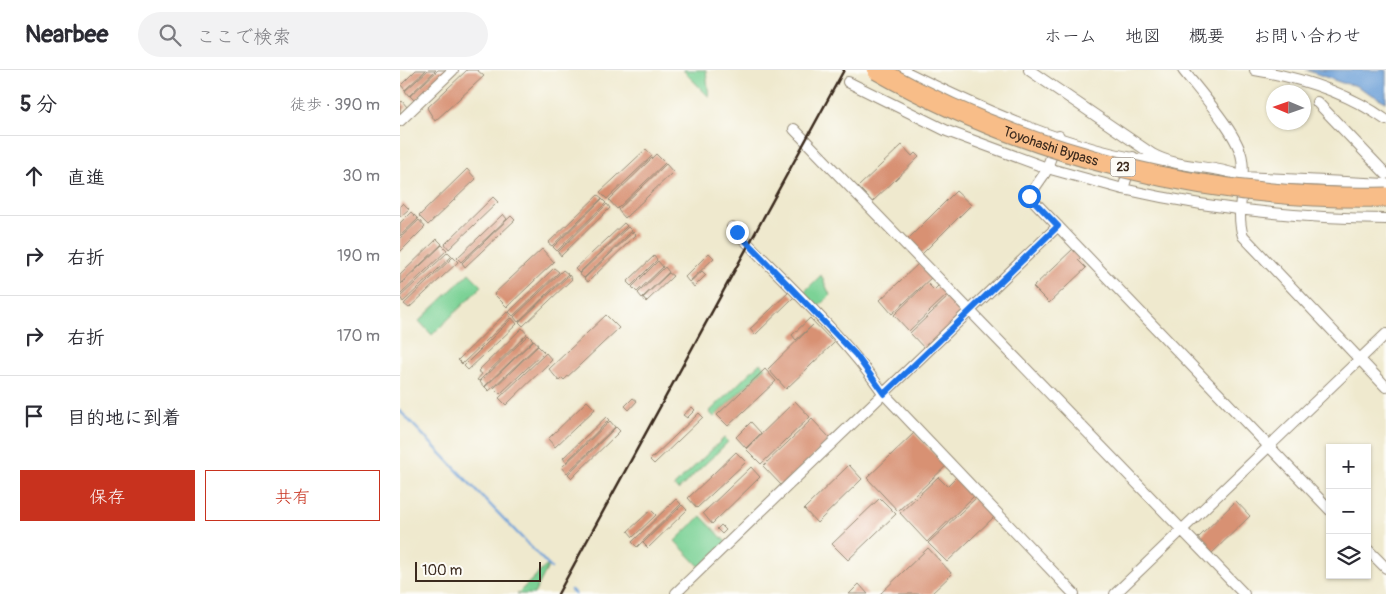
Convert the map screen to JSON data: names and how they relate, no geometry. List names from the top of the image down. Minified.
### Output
{"streets":{"highway":["Toyohashi Bypass","23"]},"scale_bar":"100 m","north":"left","page":{"header":"Nearbee","search":"ここで検索","nav":["ホーム","地図","概要","お問い合わせ"],"heading":["5 分","徒歩 · 390 m"],"list":[["直進","30 m"],["右折","190 m"],["右折","170 m"],"目的地に到着"],"map_buttons":["+","−"],"buttons":["保存","共有"],"scale":"100 m"}}
